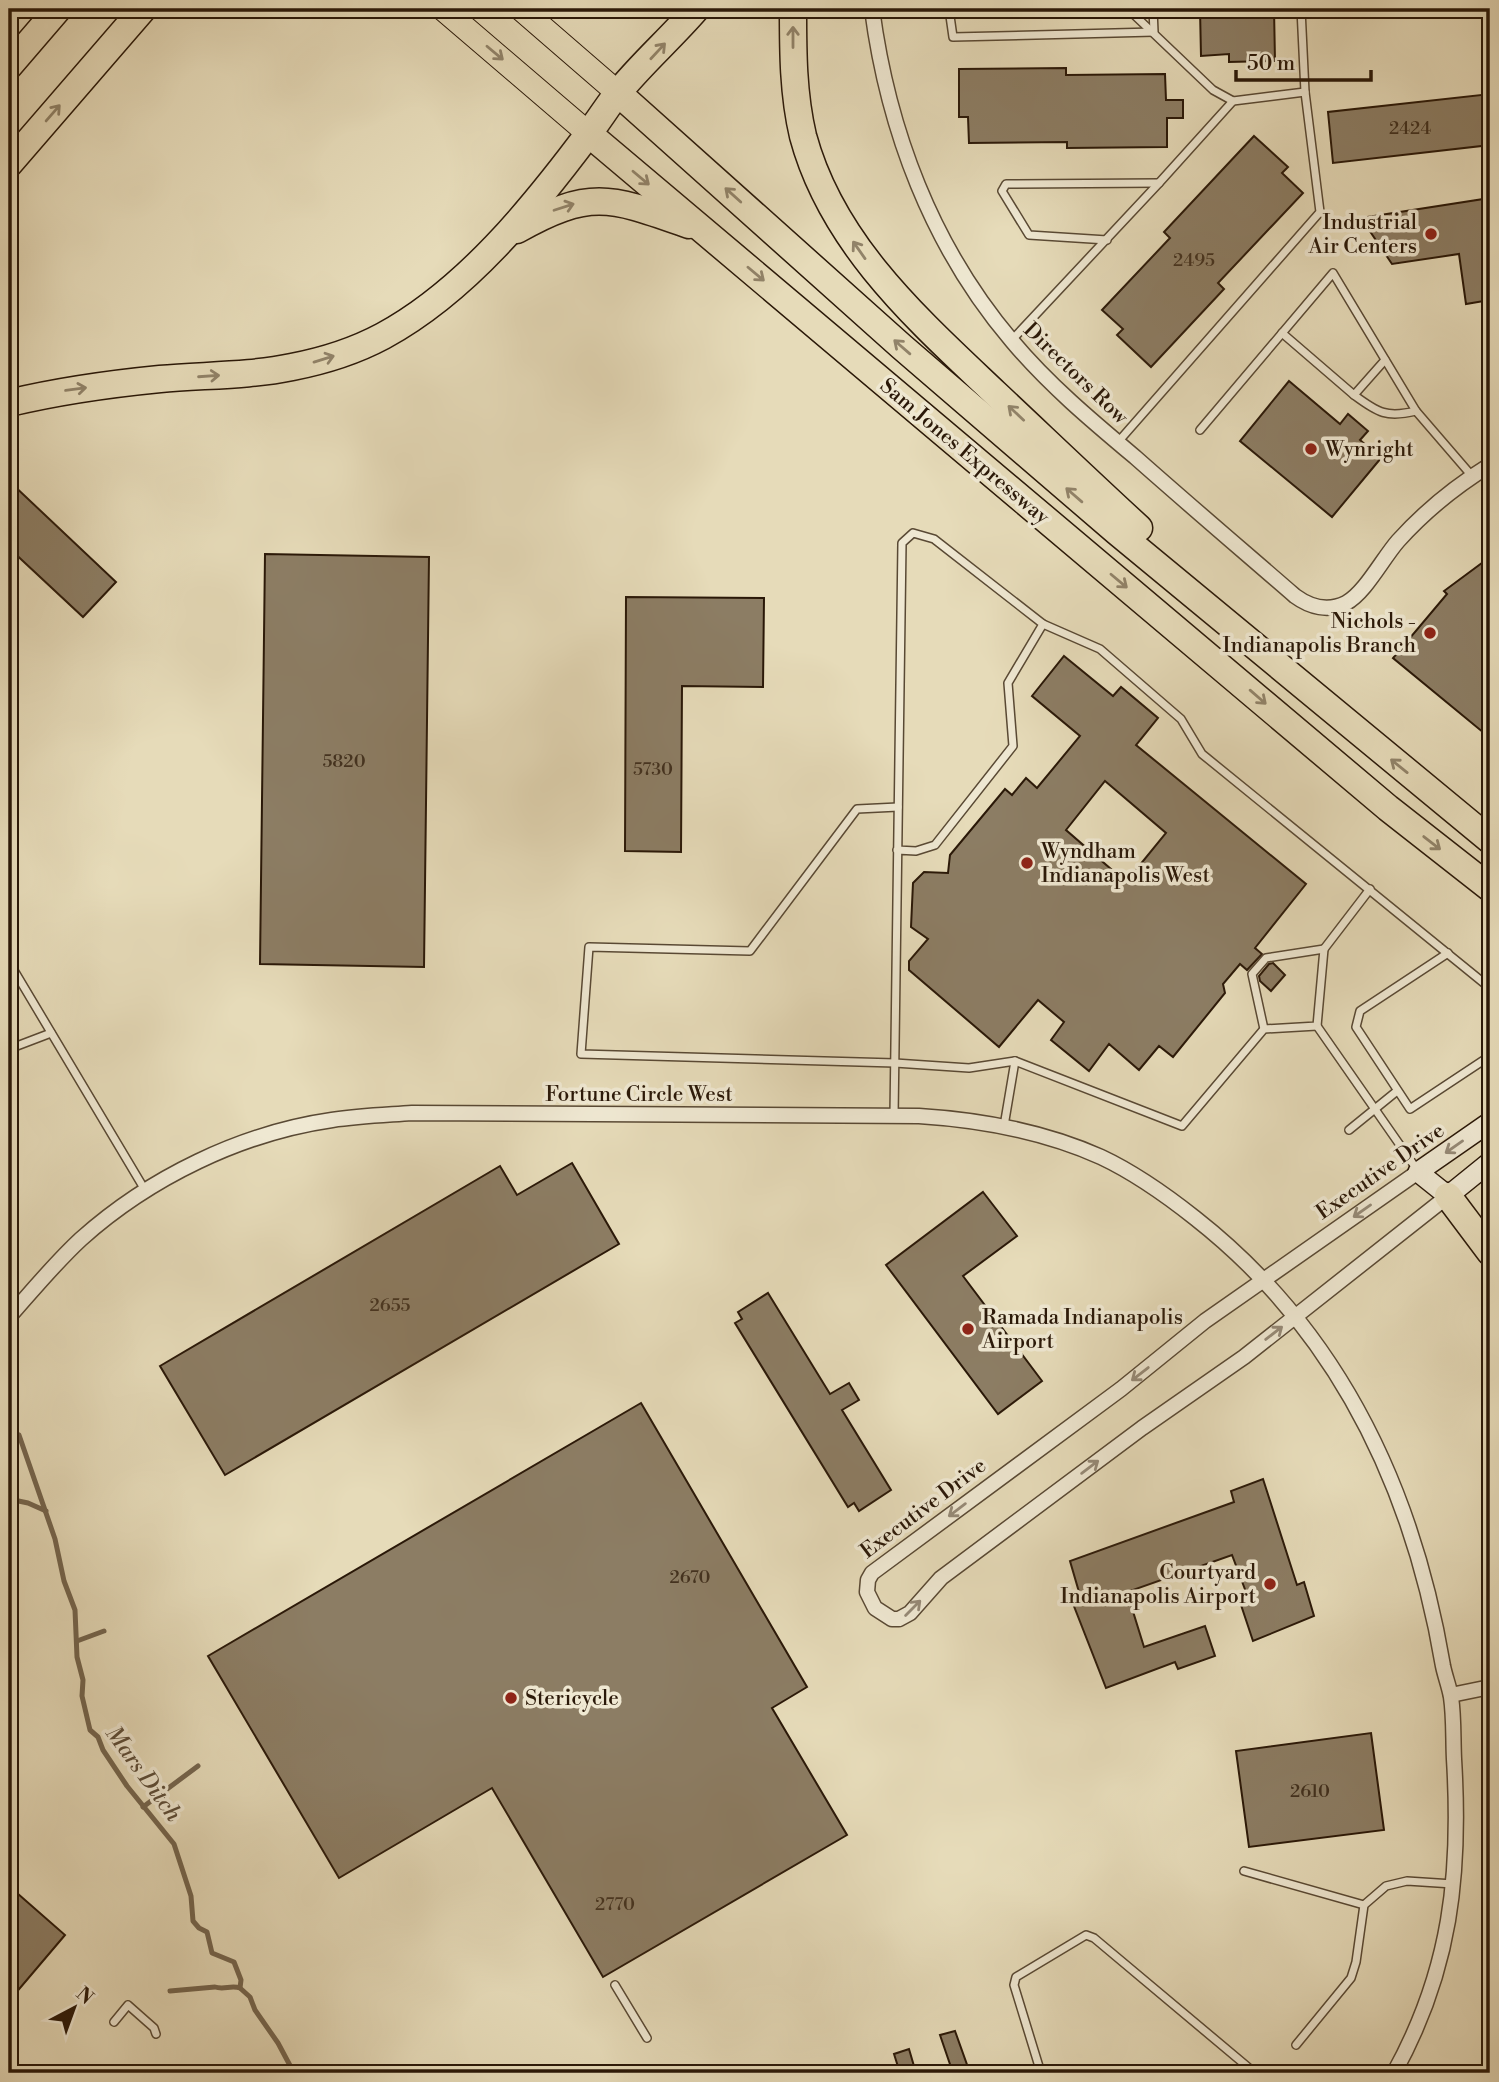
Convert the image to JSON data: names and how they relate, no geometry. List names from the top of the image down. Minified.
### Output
{"streets":{"highway":["Sam Jones Expressway"],"street":["Directors Row","Fortune Circle West","Executive Drive"]},"crossings":[["Fortune Circle West","Executive Drive"]],"water":["Mars Ditch"],"places":["Industrial Air Centers","Wynright","Nichols - Indianapolis Branch","Wyndham Indianapolis West","Ramada Indianapolis Airport","Courtyard Indianapolis Airport","Stericycle"],"house_numbers":["2424","2495","5820","5730","2655","2670","2610","2770"],"scale_bar":"50 m","north":"top right"}
